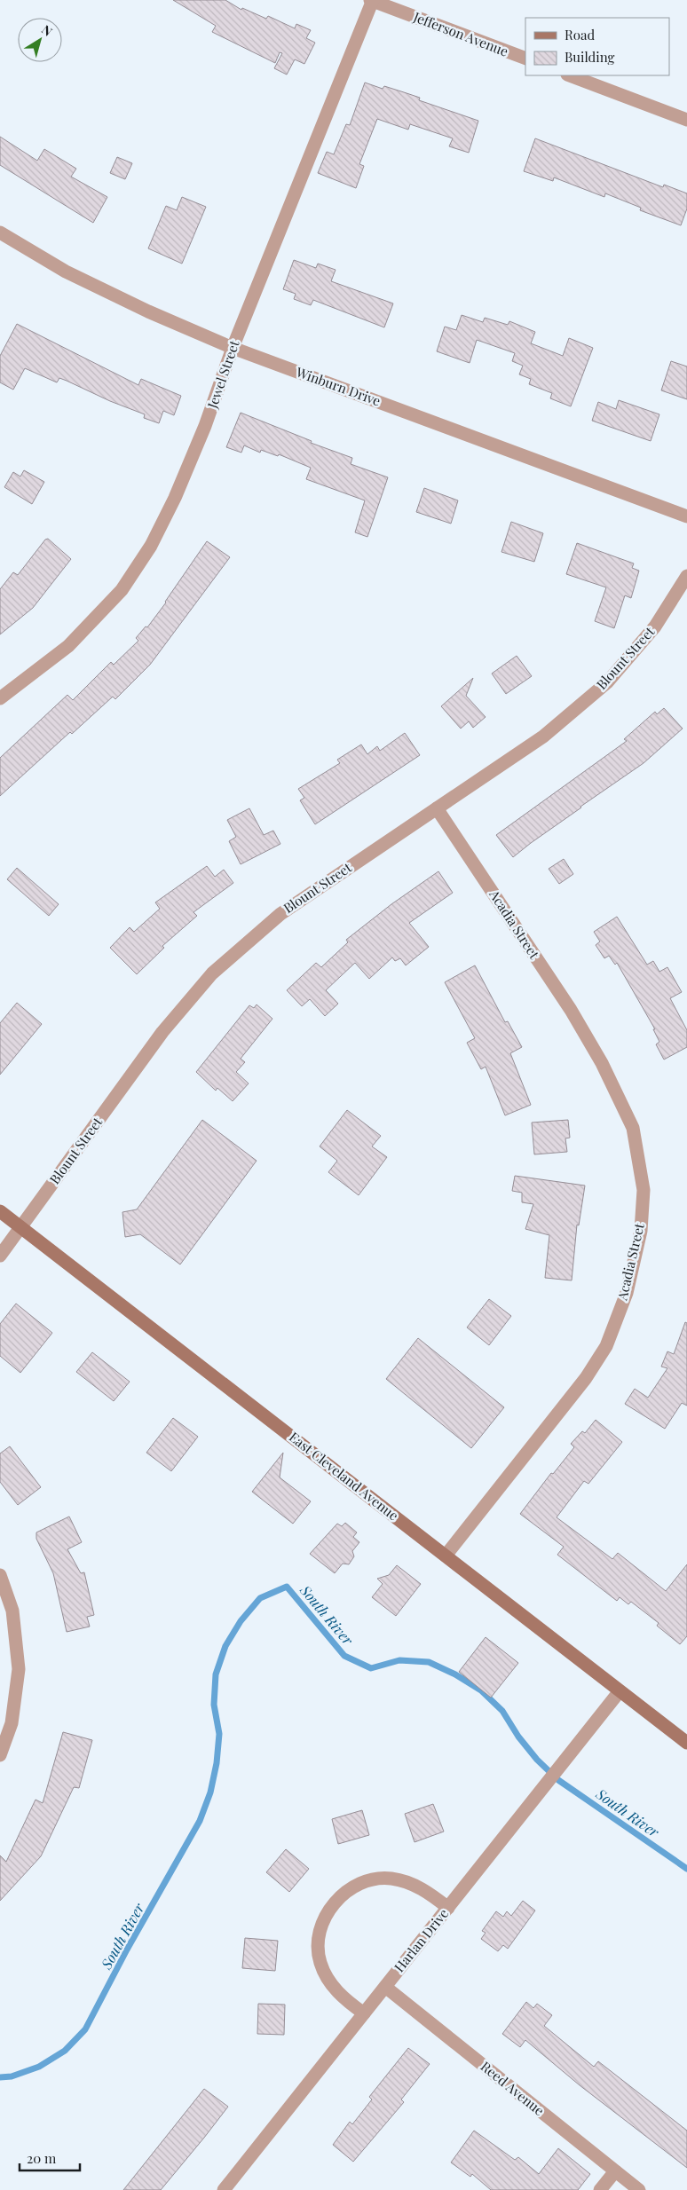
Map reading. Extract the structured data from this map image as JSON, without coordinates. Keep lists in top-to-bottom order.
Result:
{
  "streets": {
    "main road": ["East Cleveland Avenue"],
    "street": [
      "Jefferson Avenue",
      "Jewel Street",
      "Winburn Drive",
      "Blount Street",
      "Acadia Street",
      "Harlan Drive",
      "Reed Avenue"
    ]
  },
  "crossings": [
    ["Jefferson Avenue", "Jewel Street"],
    ["Jewel Street", "Winburn Drive"],
    ["Blount Street", "Acadia Street"],
    ["Blount Street", "East Cleveland Avenue"],
    ["Acadia Street", "East Cleveland Avenue"],
    ["East Cleveland Avenue", "Harlan Drive"],
    ["Harlan Drive", "Reed Avenue"]
  ],
  "water": ["South River"],
  "legend": ["Road", "Building"],
  "scale_bar": "20 m",
  "north": "top right"
}
